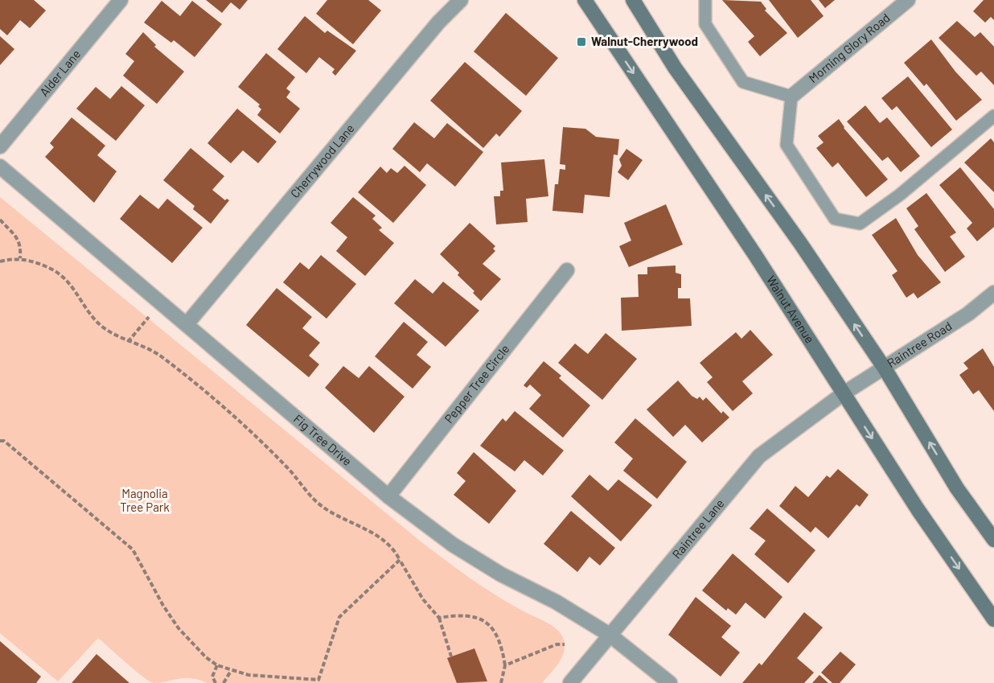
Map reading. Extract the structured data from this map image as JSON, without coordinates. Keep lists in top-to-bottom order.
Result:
{
  "streets": {
    "main road": ["Walnut Avenue"],
    "street": [
      "Morning Glory Road",
      "Alder Lane",
      "Cherrywood Lane",
      "Raintree Road",
      "Pepper Tree Circle",
      "Fig Tree Drive",
      "Raintree Lane"
    ]
  },
  "crossings": [
    ["Cherrywood Lane", "Fig Tree Drive"],
    ["Walnut Avenue", "Raintree Road"],
    ["Walnut Avenue", "Raintree Lane"],
    ["Raintree Road", "Raintree Lane"],
    ["Pepper Tree Circle", "Fig Tree Drive"],
    ["Fig Tree Drive", "Raintree Lane"]
  ],
  "parks": ["Magnolia Tree Park"],
  "places": {
    "transit": ["Walnut-Cherrywood"]
  }
}
